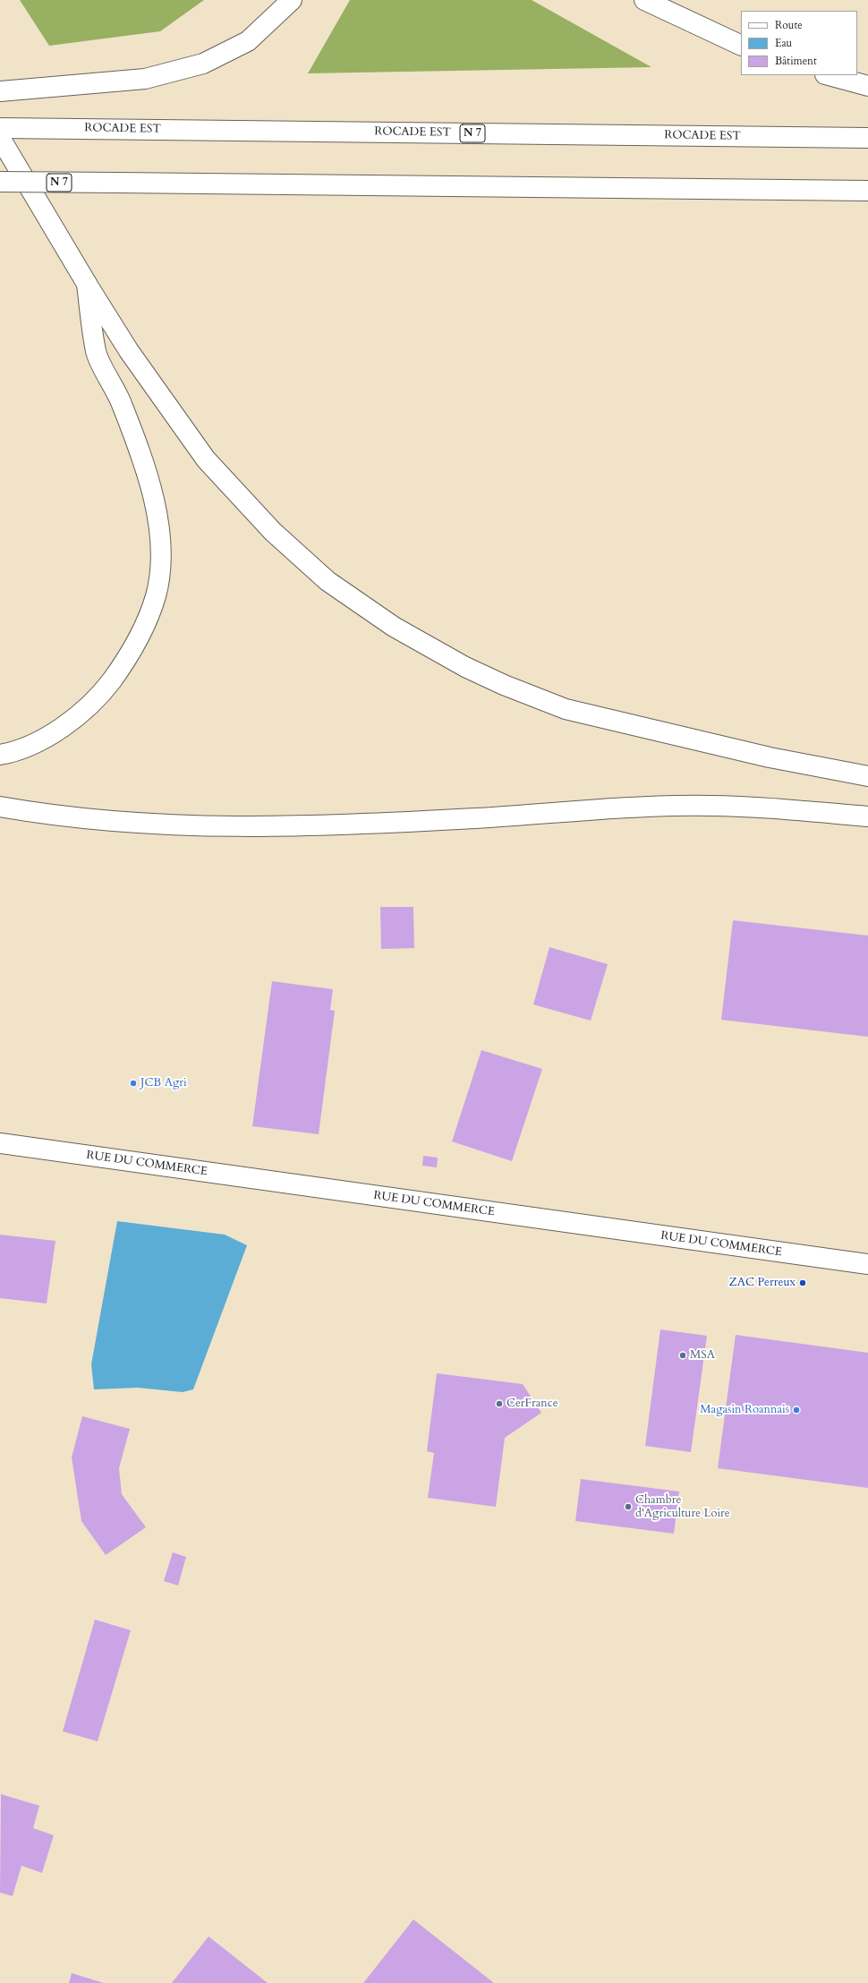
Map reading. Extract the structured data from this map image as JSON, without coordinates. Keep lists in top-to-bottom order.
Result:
{
  "streets": {
    "main road": ["ROCADE EST", "N 7", "RUE DU COMMERCE"]
  },
  "places": [
    "JCB Agri",
    "ZAC Perreux",
    "MSA",
    "CerFrance",
    "Magasin Roannais",
    "Chambre d'Agriculture Loire"
  ],
  "legend": ["Route", "Eau", "Bâtiment"]
}
